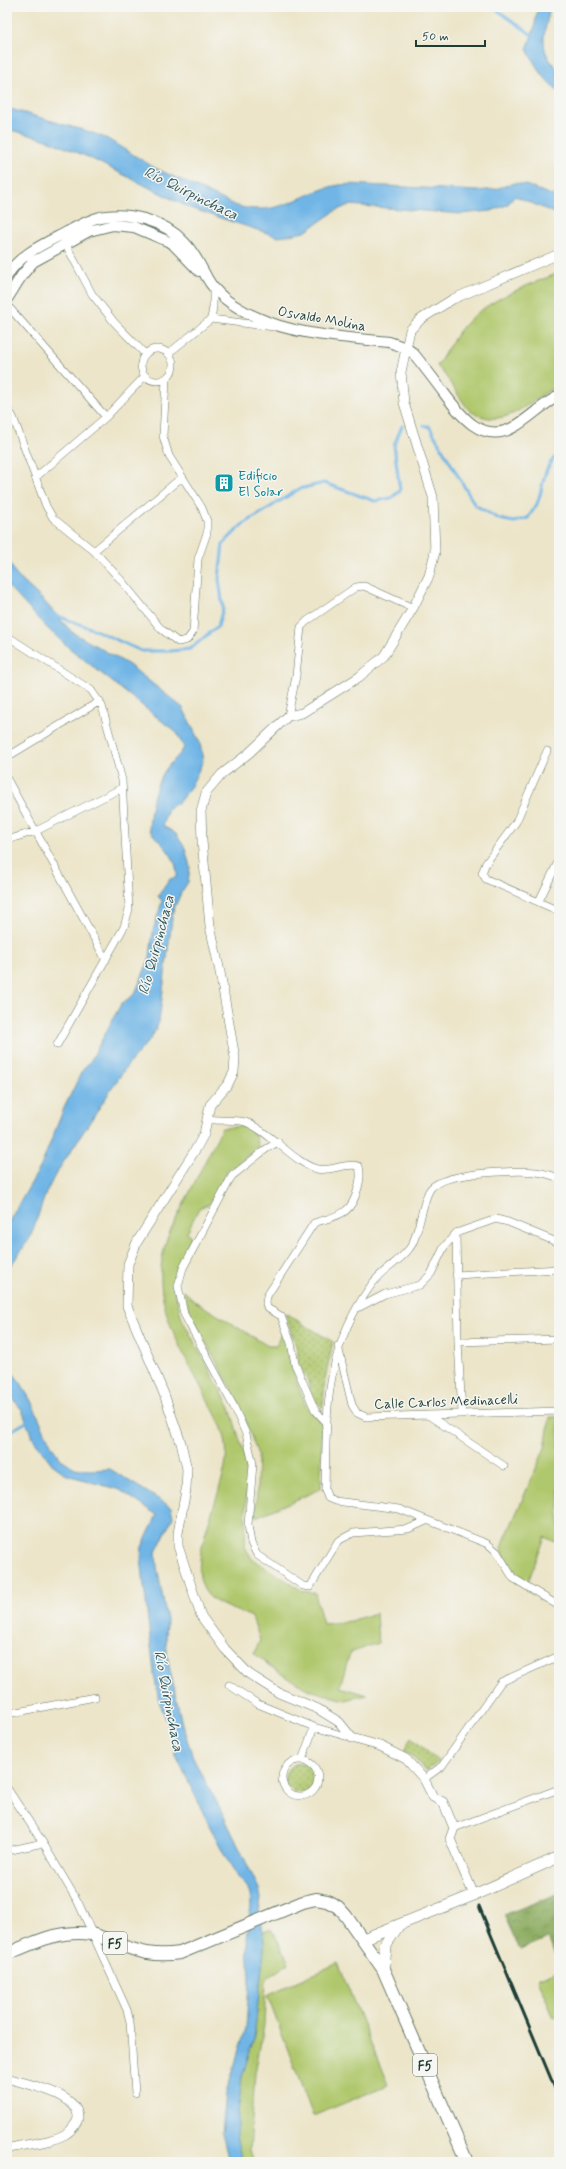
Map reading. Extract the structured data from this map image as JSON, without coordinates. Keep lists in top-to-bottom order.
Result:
{
  "streets": {
    "highway": ["F5"],
    "main road": ["Osvaldo Molina"],
    "street": ["Calle Carlos Medinacelli"]
  },
  "water": ["Río Quirpinchaca"],
  "places": {
    "building": ["Edificio El Solar"]
  },
  "scale_bar": "50 m"
}
